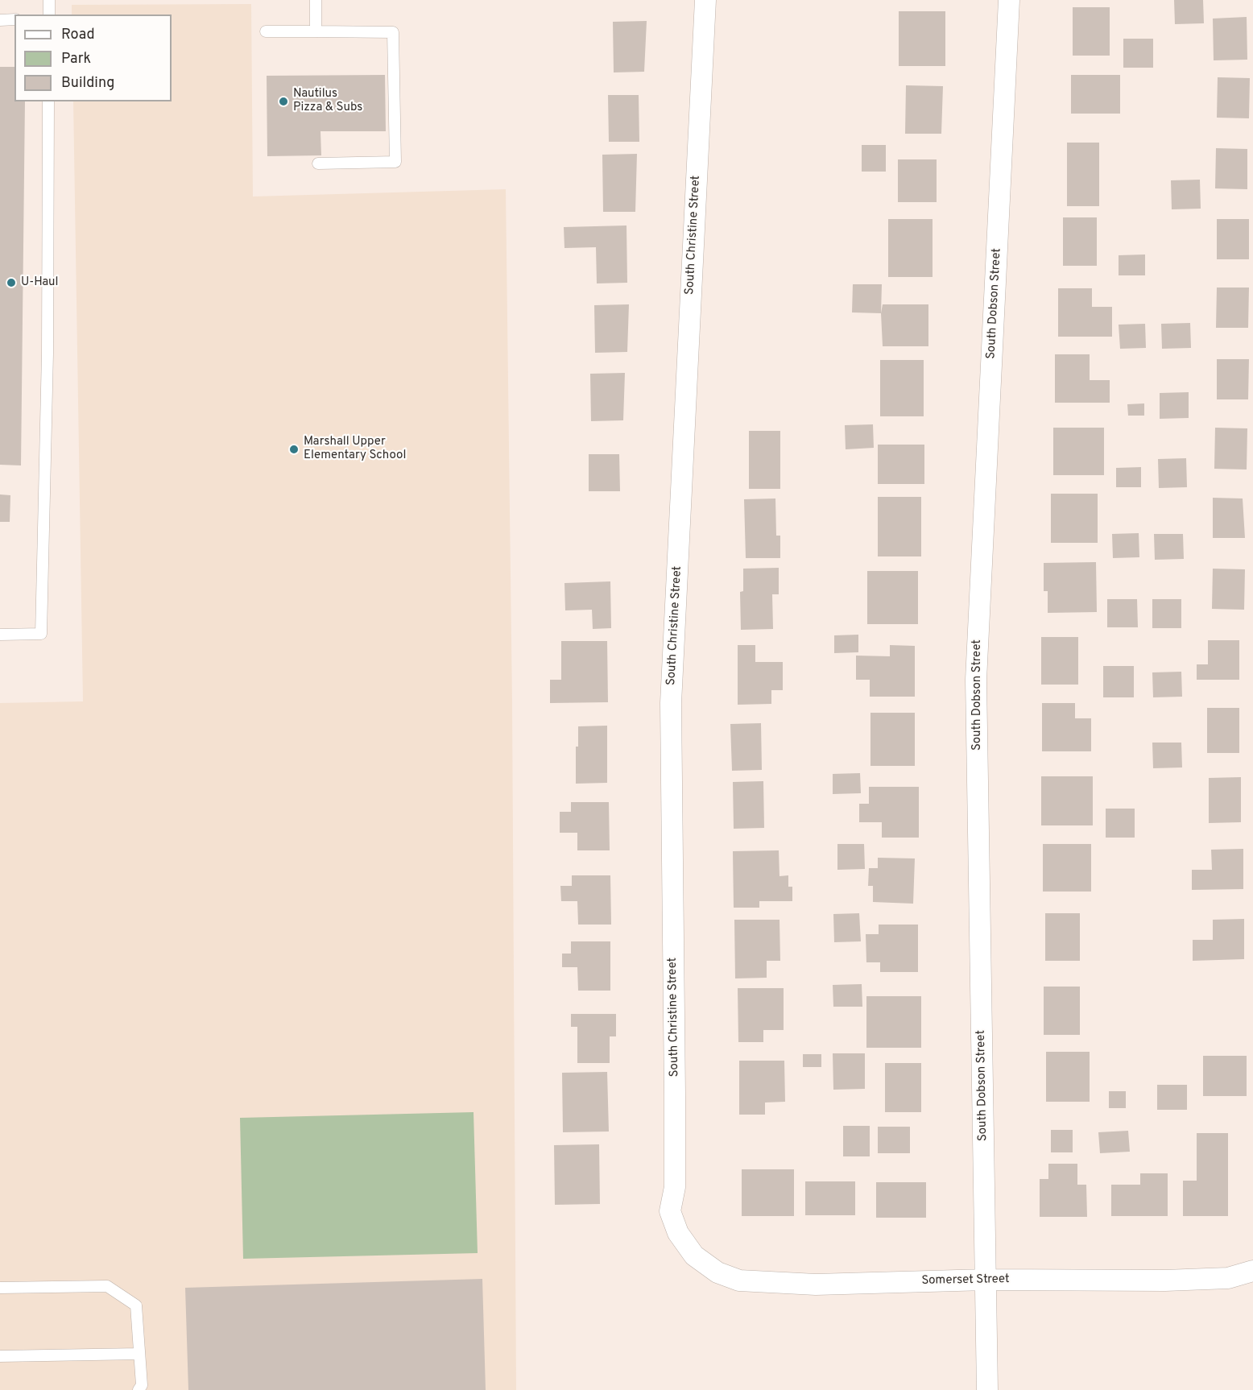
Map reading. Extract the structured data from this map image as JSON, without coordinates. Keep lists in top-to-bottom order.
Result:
{
  "streets": {
    "street": ["South Christine Street", "South Dobson Street", "Somerset Street"]
  },
  "crossings": [
    ["South Christine Street", "Somerset Street"],
    ["South Dobson Street", "Somerset Street"]
  ],
  "places": ["Nautilus Pizza & Subs", "U-Haul", "Marshall Upper Elementary School"],
  "legend": ["Road", "Park", "Building"]
}
